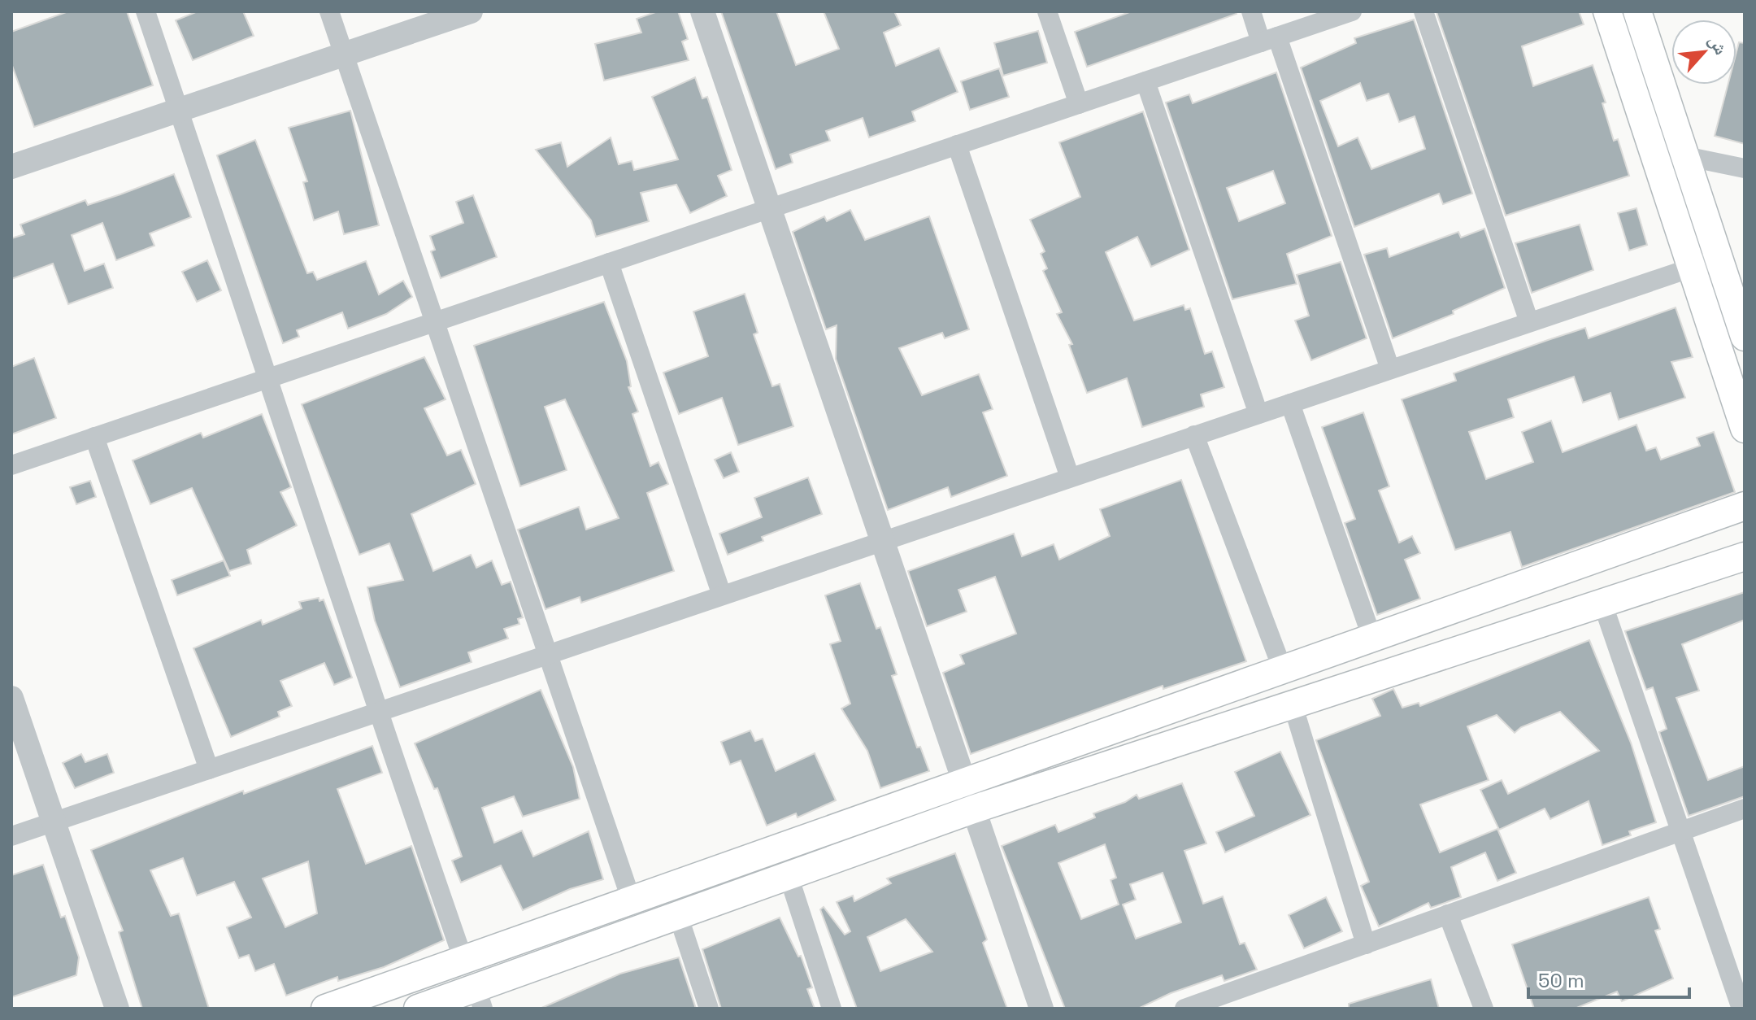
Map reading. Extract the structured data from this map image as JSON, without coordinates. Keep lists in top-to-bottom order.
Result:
{
  "scale_bar": "50 m",
  "north": "top right"
}
